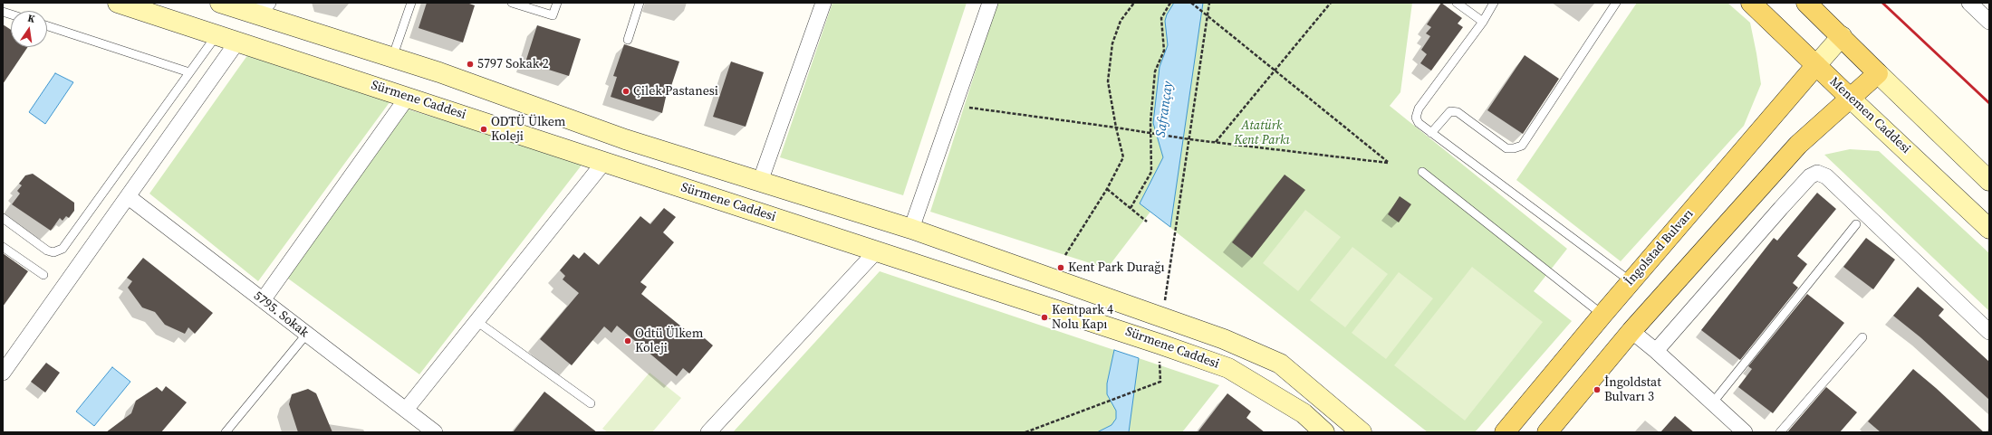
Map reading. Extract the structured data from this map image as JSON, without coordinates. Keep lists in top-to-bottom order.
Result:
{
  "streets": {
    "main road": ["Sürmene Caddesi", "Menemen Caddesi", "İngolstad Bulvarı"],
    "street": ["5795. Sokak"]
  },
  "crossings": [
    ["Menemen Caddesi", "İngolstad Bulvarı"]
  ],
  "water": ["Safrançay"],
  "parks": ["Atatürk Kent Parkı"],
  "places": [
    "5797 Sokak 2",
    "Çilek Pastanesi",
    "ODTÜ Ülkem Koleji",
    "Kent Park Durağı",
    "Kentpark 4 Nolu Kapı",
    "Odtü Ülkem Koleji",
    "İngoldstat Bulvarı 3"
  ],
  "north": "top"
}
